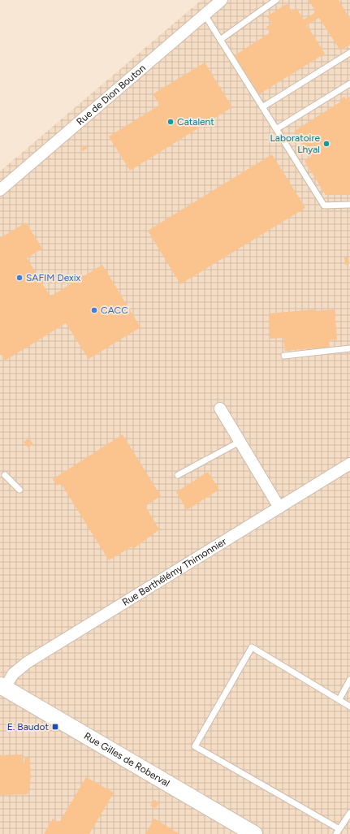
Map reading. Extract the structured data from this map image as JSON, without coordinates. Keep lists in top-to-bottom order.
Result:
{
  "streets": {
    "street": ["Rue de Dion Bouton", "Rue Barthélémy Thimonnier", "Rue Gilles de Roberval"]
  },
  "crossings": [
    ["Rue Barthélémy Thimonnier", "Rue Gilles de Roberval"]
  ],
  "places": {
    "other": [
      "Catalent",
      "Laboratoire Lhyal",
      "SAFIM Dexix",
      "CACC"
    ],
    "transit": ["E. Baudot"]
  }
}
